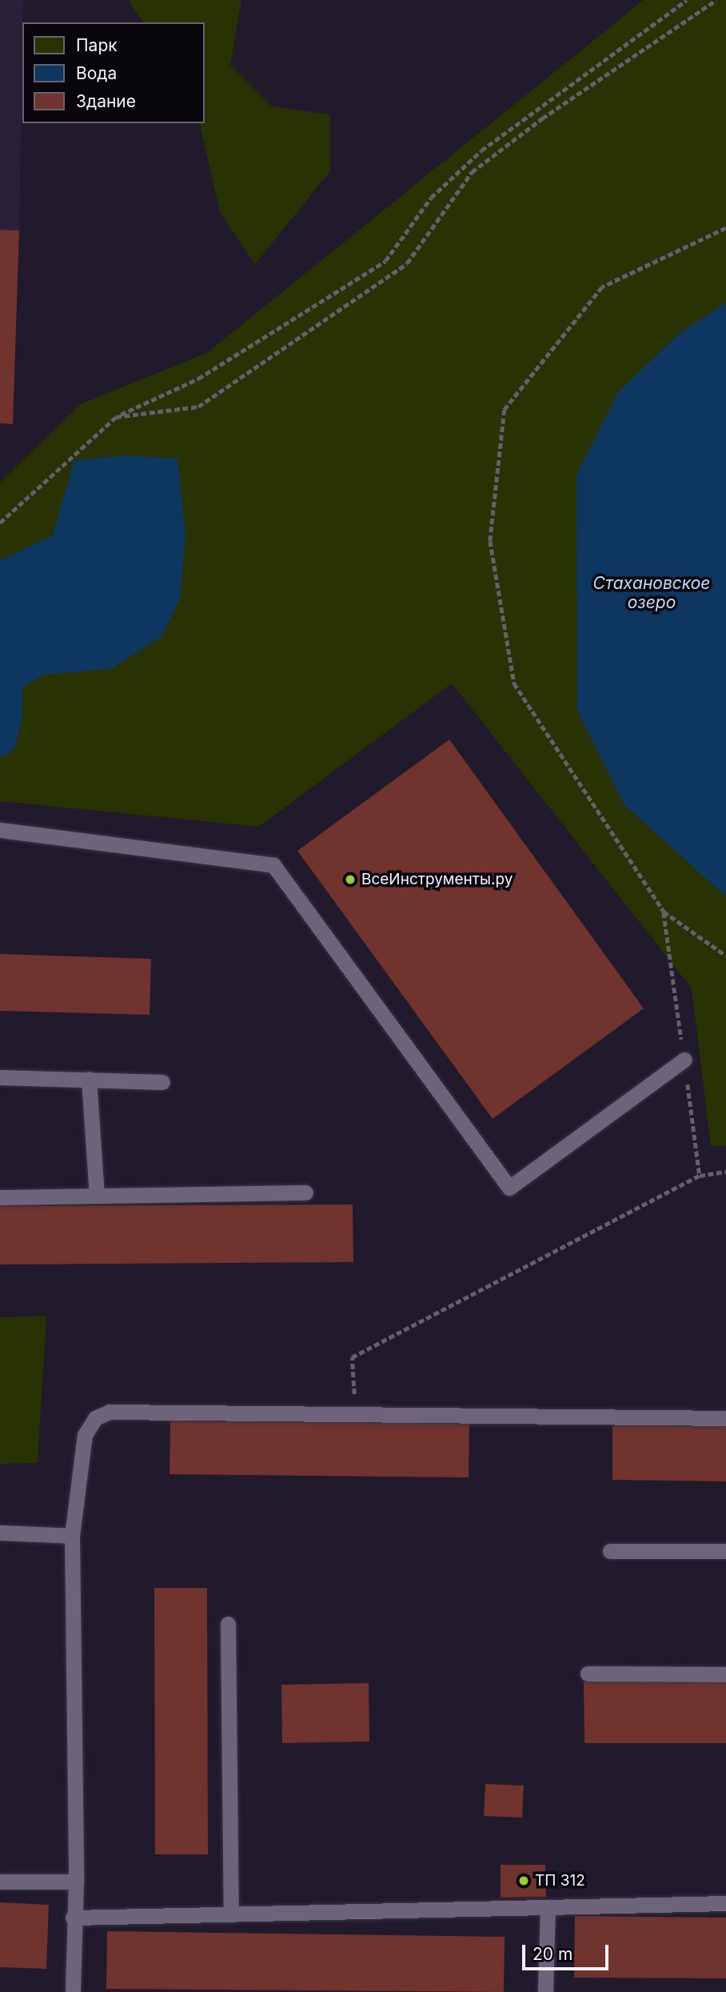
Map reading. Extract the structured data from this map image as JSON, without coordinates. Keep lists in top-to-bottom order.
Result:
{
  "water": ["Стахановское озеро"],
  "places": ["ВсеИнструменты.ру", "ТП 312"],
  "legend": ["Парк", "Вода", "Здание"],
  "scale_bar": "20 m"
}
